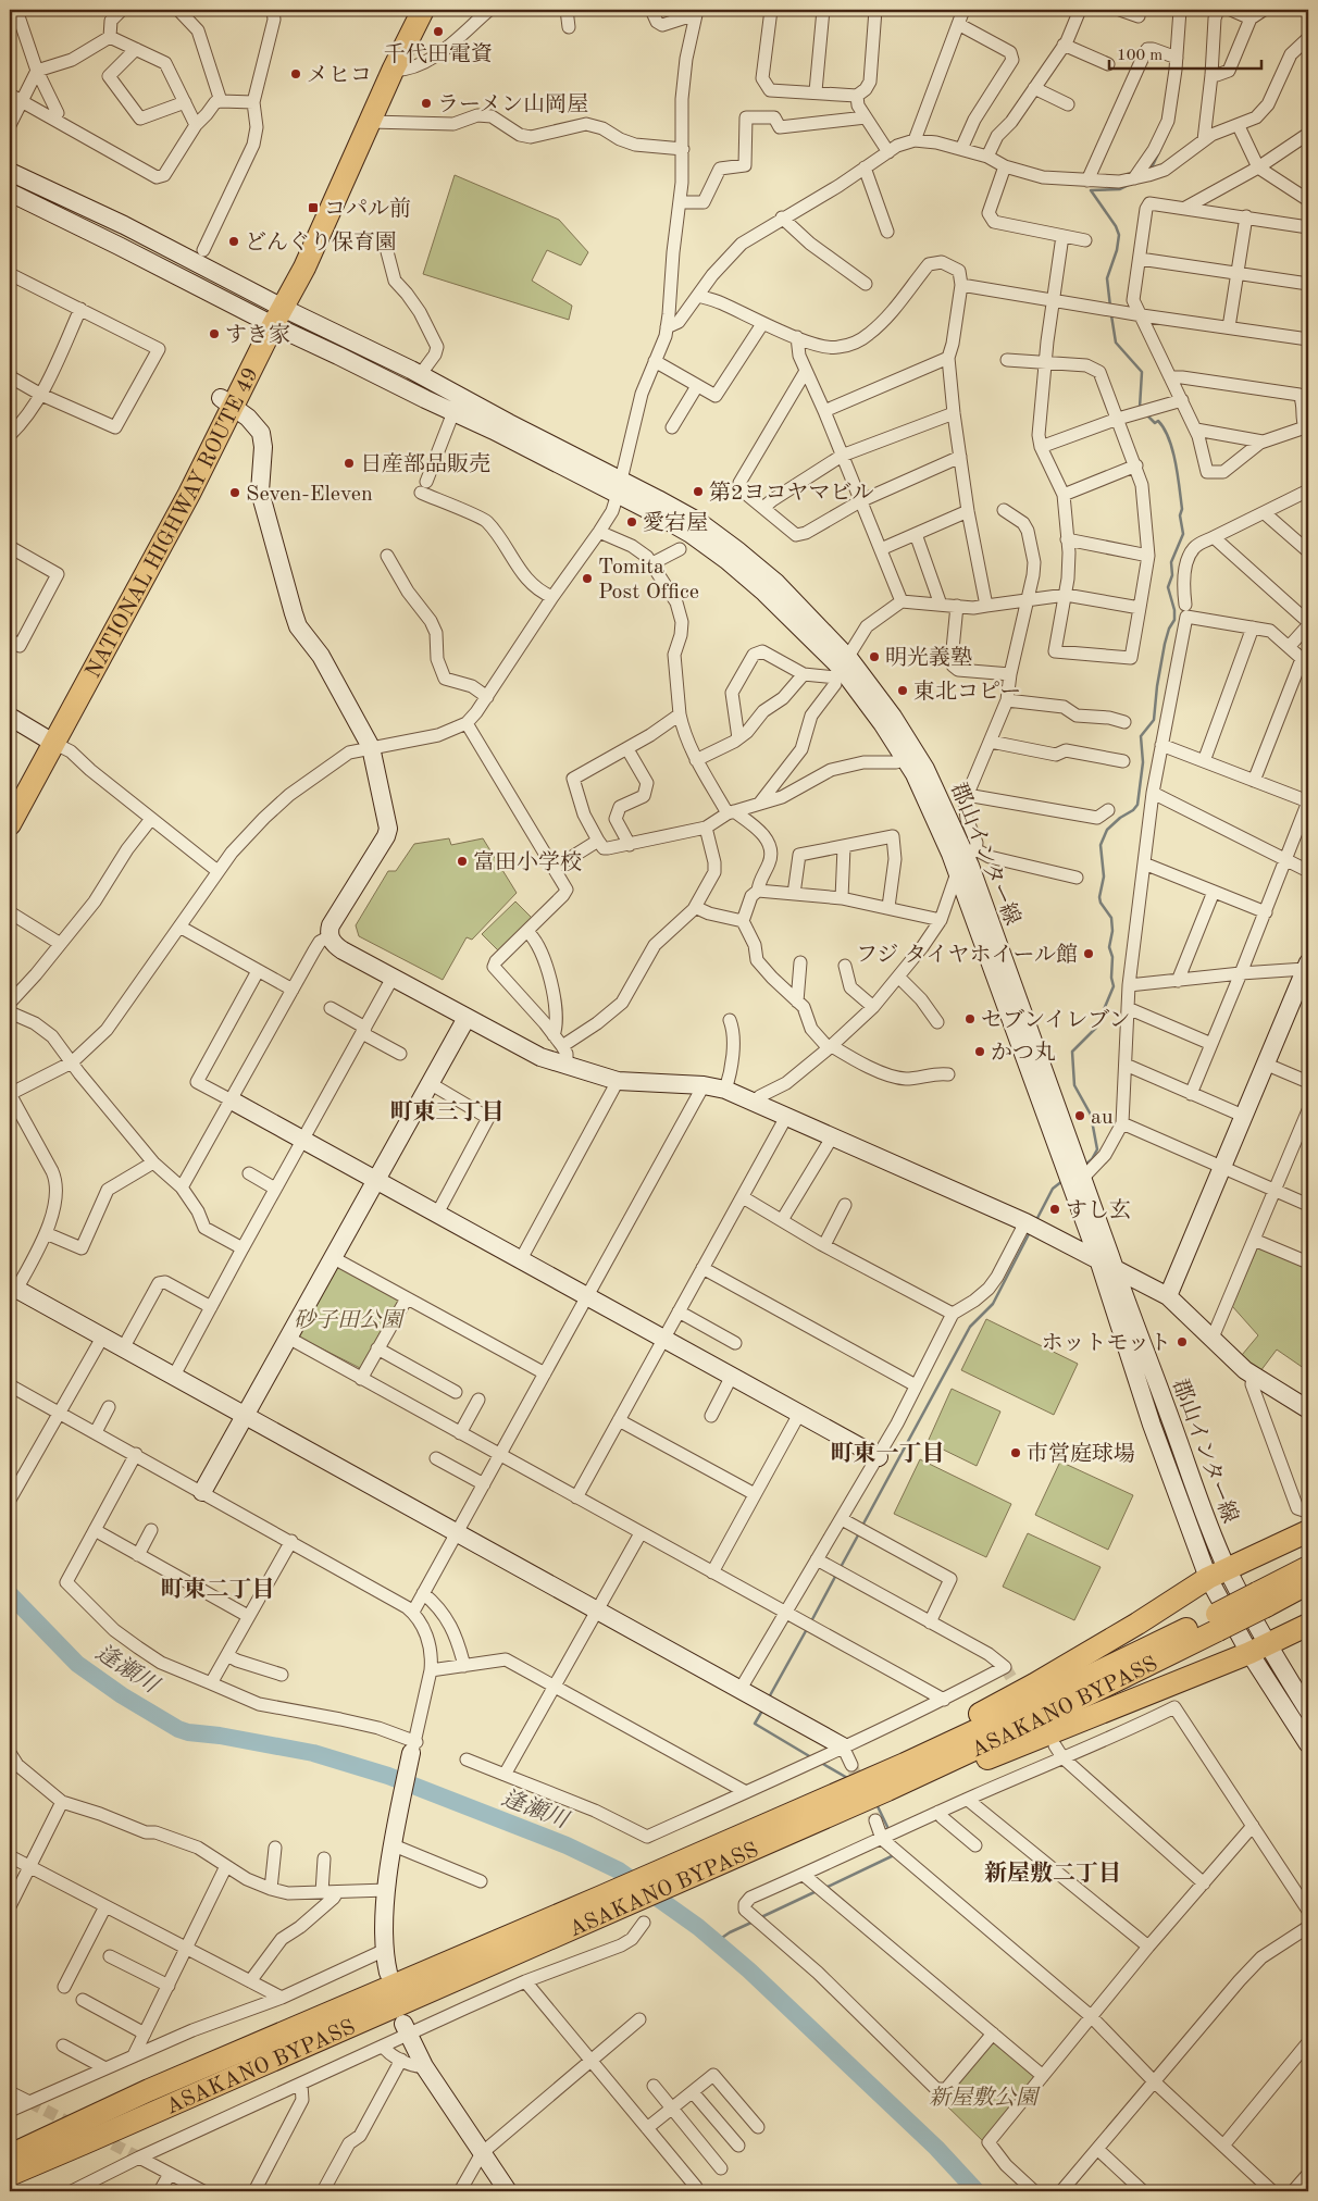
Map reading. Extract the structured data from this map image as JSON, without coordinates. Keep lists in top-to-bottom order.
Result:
{
  "streets": {
    "highway": ["NATIONAL HIGHWAY ROUTE 49", "ASAKANO BYPASS"],
    "street": ["郡山インター線"]
  },
  "districts": [
    "町東三丁目",
    "町東一丁目",
    "町東二丁目",
    "新屋敷二丁目"
  ],
  "water": ["逢瀬川"],
  "parks": ["砂子田公園", "新屋敷公園"],
  "places": {
    "other": [
      "千代田電資",
      "メヒコ",
      "ラーメン山岡屋",
      "どんぐり保育園",
      "すき家",
      "日産部品販売",
      "第2ヨコヤマビル",
      "Seven-Eleven",
      "愛宕屋",
      "Tomita Post Office",
      "明光義塾",
      "東北コピー",
      "富田小学校",
      "フジ タイヤホイール館",
      "セブンイレブン",
      "かつ丸",
      "au",
      "すし玄",
      "ホットモット",
      "市営庭球場"
    ],
    "transit": ["コパル前"]
  },
  "scale_bar": "100 m"
}
